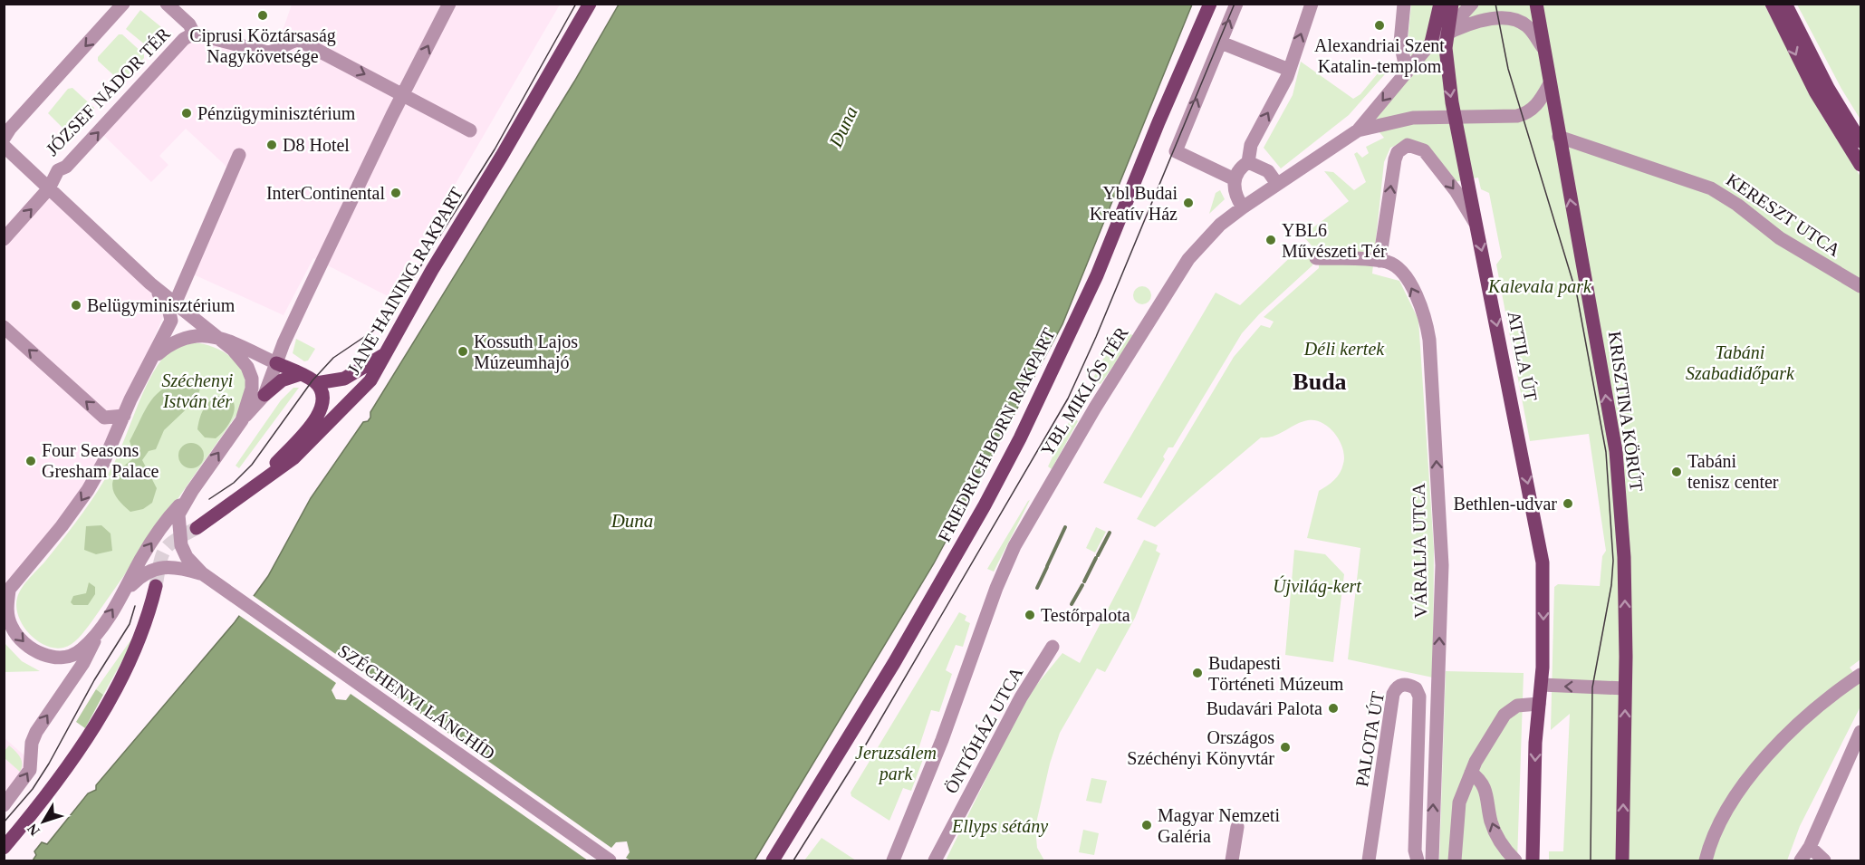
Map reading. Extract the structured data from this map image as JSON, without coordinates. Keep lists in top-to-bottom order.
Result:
{
  "streets": {
    "main road": [
      "JANE HAINING RAKPART",
      "ATTILA ÚT",
      "KRISZTINA KÖRÚT",
      "FRIEDRICH BORN RAKPART"
    ],
    "street": [
      "JÓZSEF NÁDOR TÉR",
      "KERESZT UTCA",
      "YBL MIKLÓS TÉR",
      "VÁRALJA UTCA",
      "SZÉCHENYI LÁNCHÍD",
      "ÖNTŐHÁZ UTCA",
      "PALOTA ÚT"
    ]
  },
  "crossings": [
    ["KERESZT UTCA", "KRISZTINA KÖRÚT"],
    ["ATTILA ÚT", "KRISZTINA KÖRÚT"]
  ],
  "one_way": ["ATTILA ÚT", "KRISZTINA KÖRÚT"],
  "districts": ["Buda"],
  "water": ["Duna"],
  "parks": [
    "Kalevala park",
    "Déli kertek",
    "Tabáni Szabadidőpark",
    "Széchenyi István tér",
    "Újvilág-kert",
    "Jeruzsálem park",
    "Ellyps sétány"
  ],
  "places": [
    "Ciprusi Köztársaság Nagykövetsége",
    "Alexandriai Szent Katalin-templom",
    "Pénzügyminisztérium",
    "D8 Hotel",
    "InterContinental",
    "Ybl Budai Kreatív Ház",
    "YBL6 Művészeti Tér",
    "Belügyminisztérium",
    "Kossuth Lajos Múzeumhajó",
    "Four Seasons Gresham Palace",
    "Tabáni tenisz center",
    "Bethlen-udvar",
    "Testőrpalota",
    "Budapesti Történeti Múzeum",
    "Budavári Palota",
    "Országos Széchényi Könyvtár",
    "Magyar Nemzeti Galéria"
  ],
  "north": "bottom left"
}
